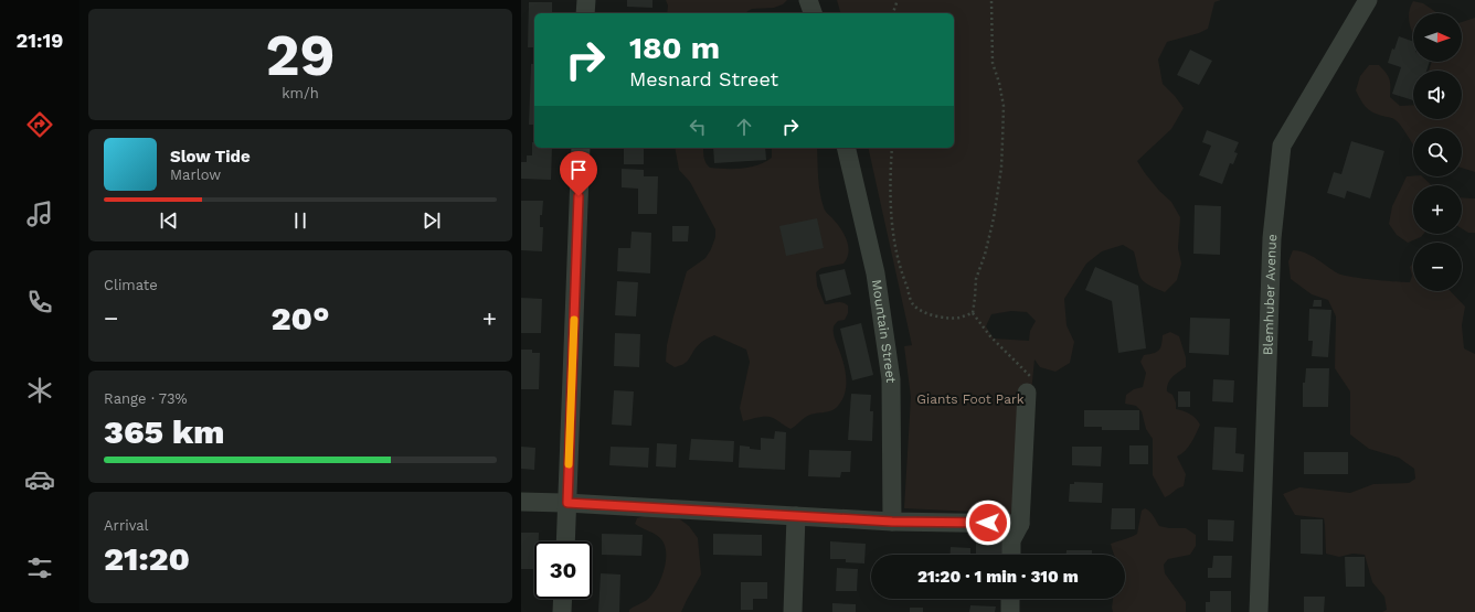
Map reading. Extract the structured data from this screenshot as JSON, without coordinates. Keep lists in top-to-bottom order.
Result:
{
  "streets": {
    "street": ["Blemhuber Avenue", "Mountain Street"]
  },
  "parks": ["Giants Foot Park"],
  "north": "right",
  "page": {
    "tabs": "21:19",
    "tile": [
      ["29", "km/h"],
      "Climate",
      ["Range · 73%", "365 km"],
      ["Arrival", "21:20"]
    ],
    "map_buttons": ["+", "−"],
    "turn": ["180 m", "Mesnard Street"],
    "song": ["Slow Tide", "Marlow"],
    "heat": ["−", "20°", "+"],
    "limit": "30",
    "trip": "21:20 · 1 min · 310 m"
  }
}
